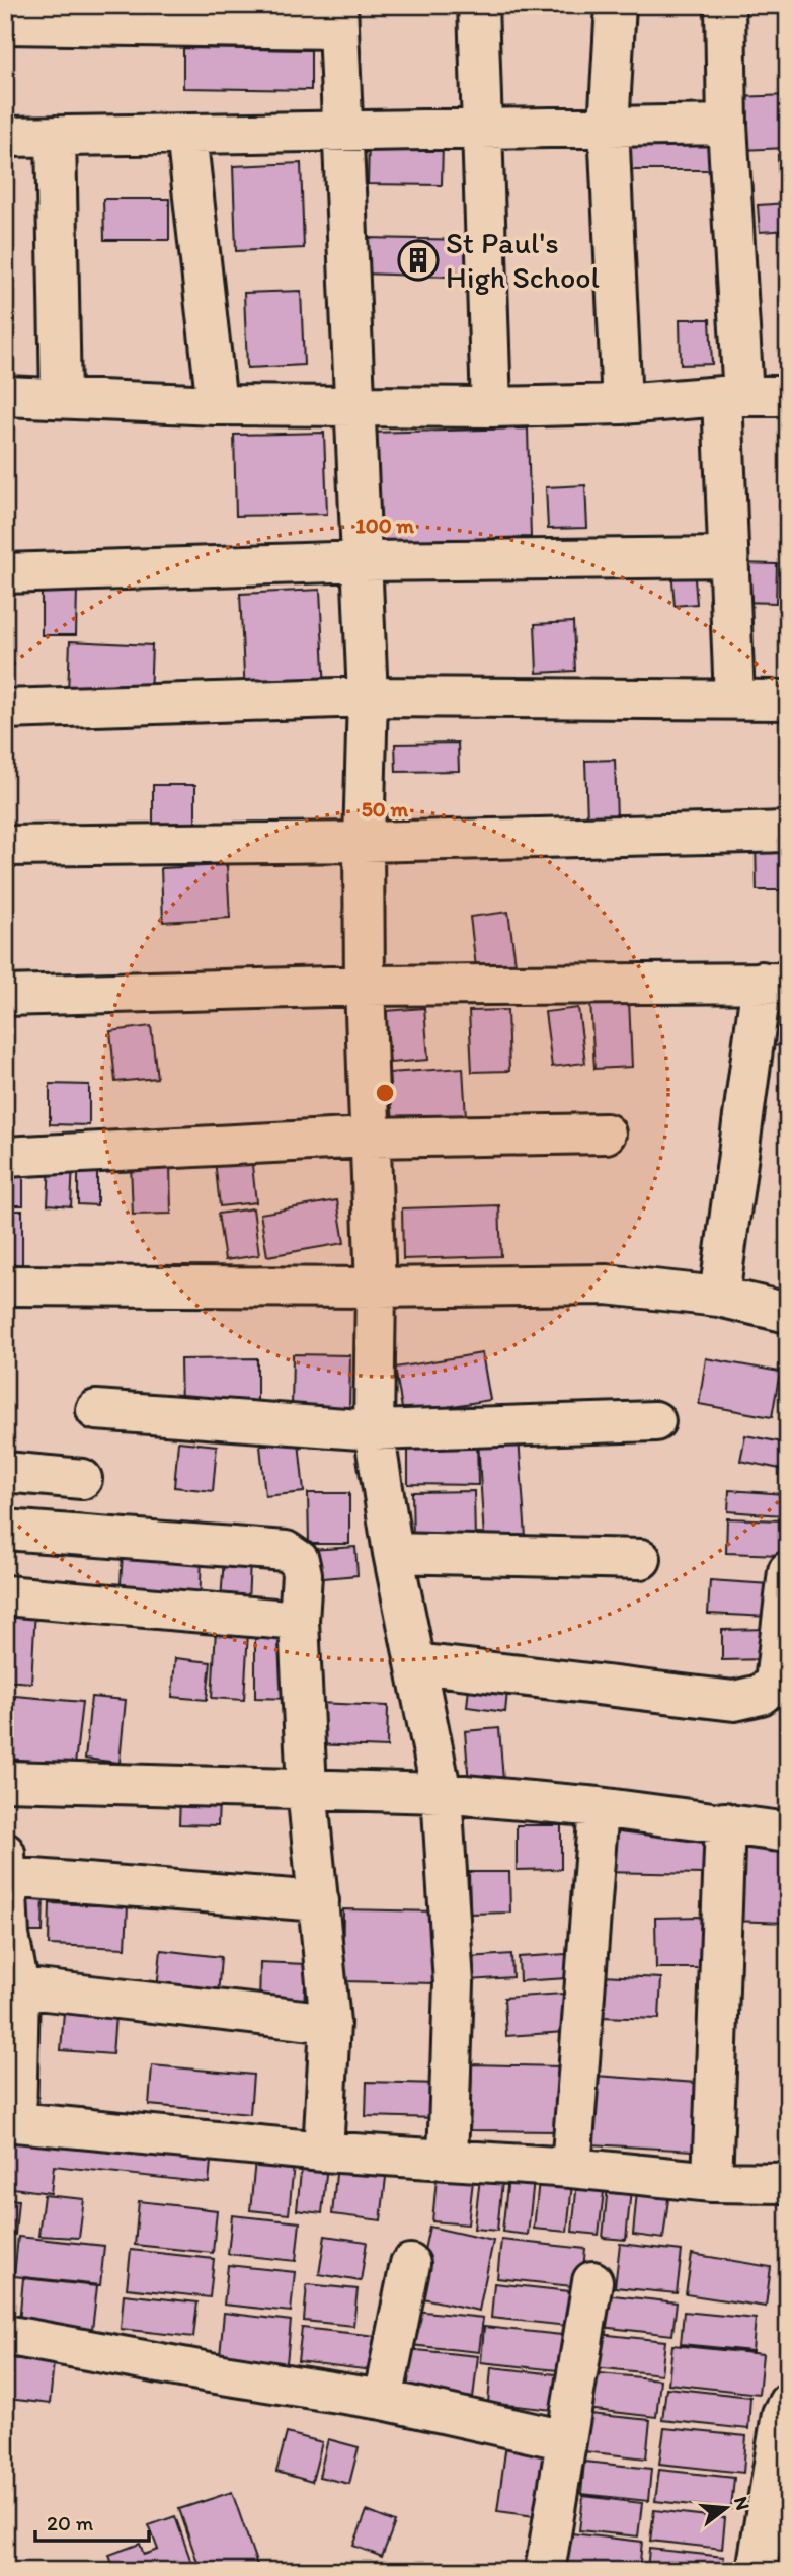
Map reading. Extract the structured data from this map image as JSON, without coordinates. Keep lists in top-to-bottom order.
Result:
{
  "places": {
    "building": ["St Paul's High School"]
  },
  "scale_bar": "20 m",
  "north": "right",
  "rings": ["100 m", "50 m"]
}
